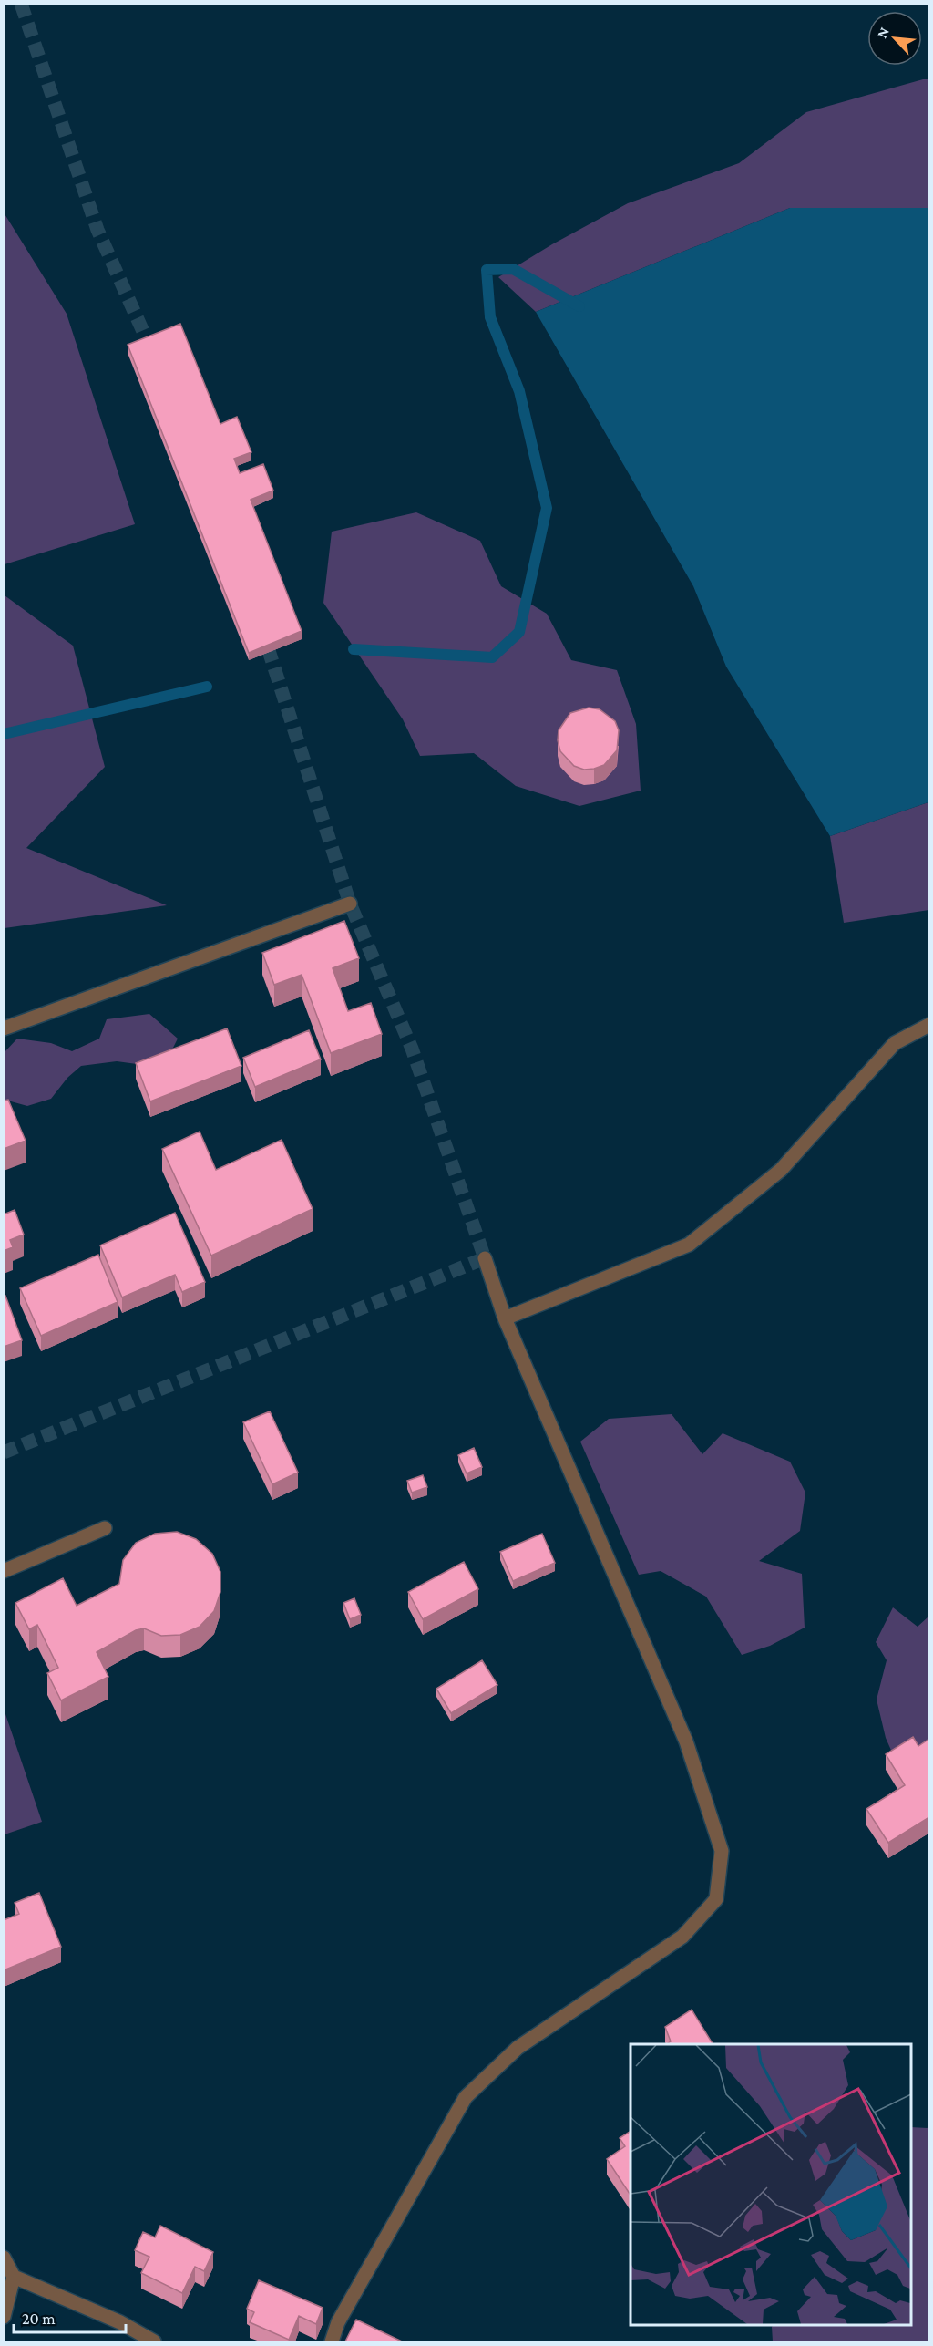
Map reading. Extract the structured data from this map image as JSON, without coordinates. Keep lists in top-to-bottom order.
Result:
{
  "scale_bar": "20 m",
  "north": "top left"
}
